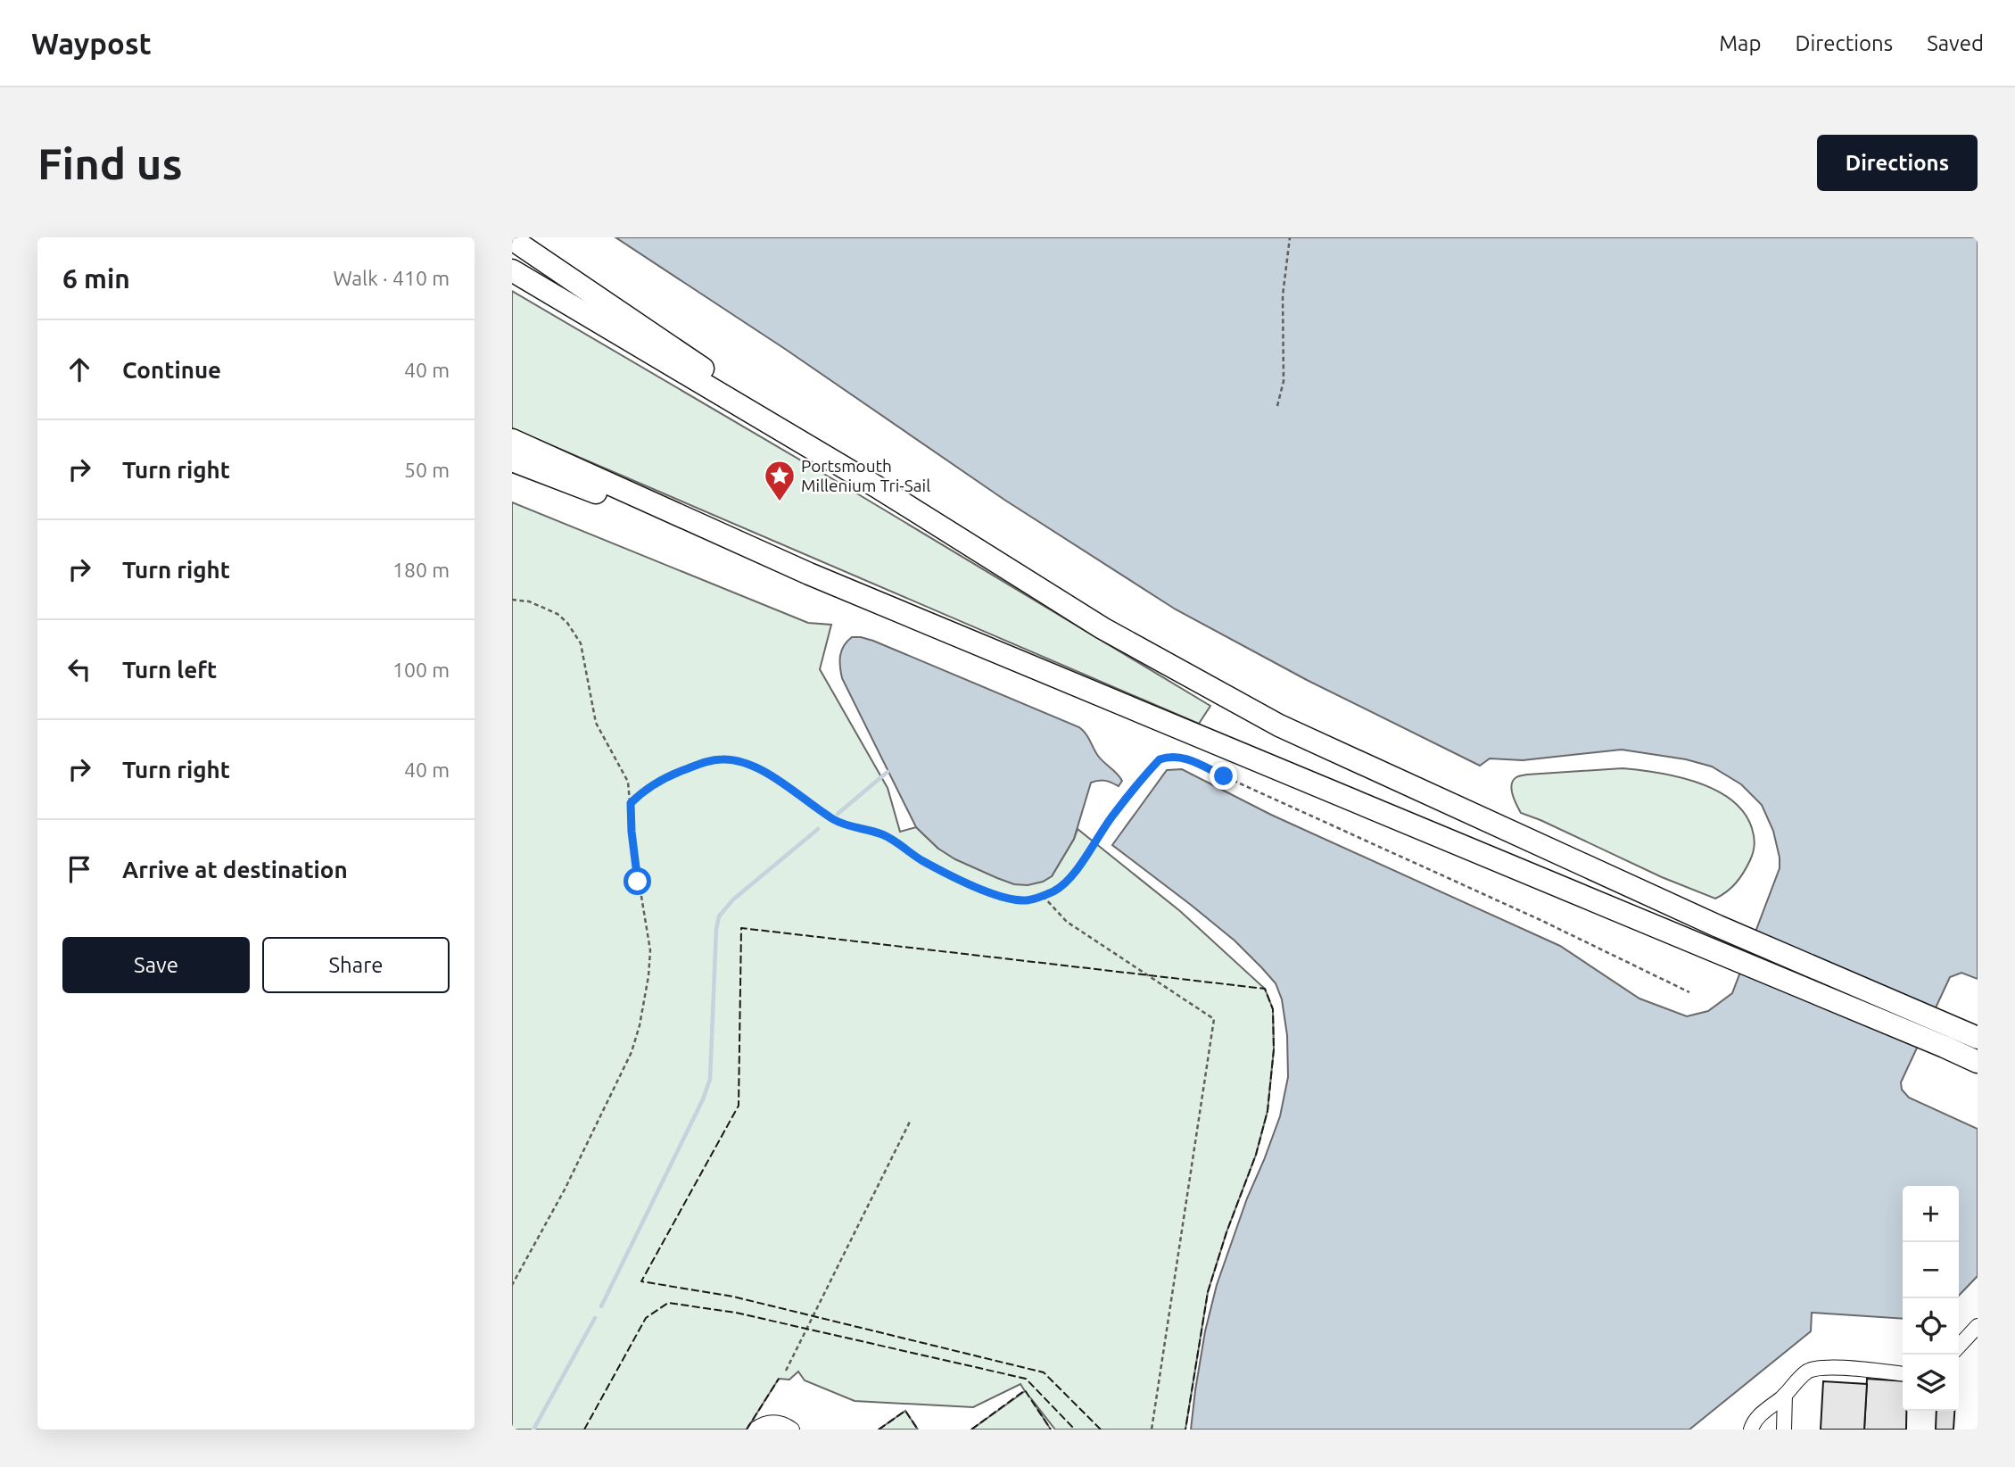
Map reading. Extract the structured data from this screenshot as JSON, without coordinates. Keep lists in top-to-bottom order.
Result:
{
  "places": {
    "place": ["Portsmouth Millenium Tri-Sail"]
  },
  "page": {
    "header": "Waypost",
    "nav": ["Map", "Directions", "Saved"],
    "buttons": [
      "Directions",
      ["Save", "Share"]
    ],
    "title": "Find us",
    "heading": ["6 min", "Walk · 410 m"],
    "list": [
      ["Continue", "40 m"],
      ["Turn right", "50 m"],
      ["Turn right", "180 m"],
      ["Turn left", "100 m"],
      ["Turn right", "40 m"],
      "Arrive at destination"
    ],
    "map_buttons": ["+", "−"]
  }
}
